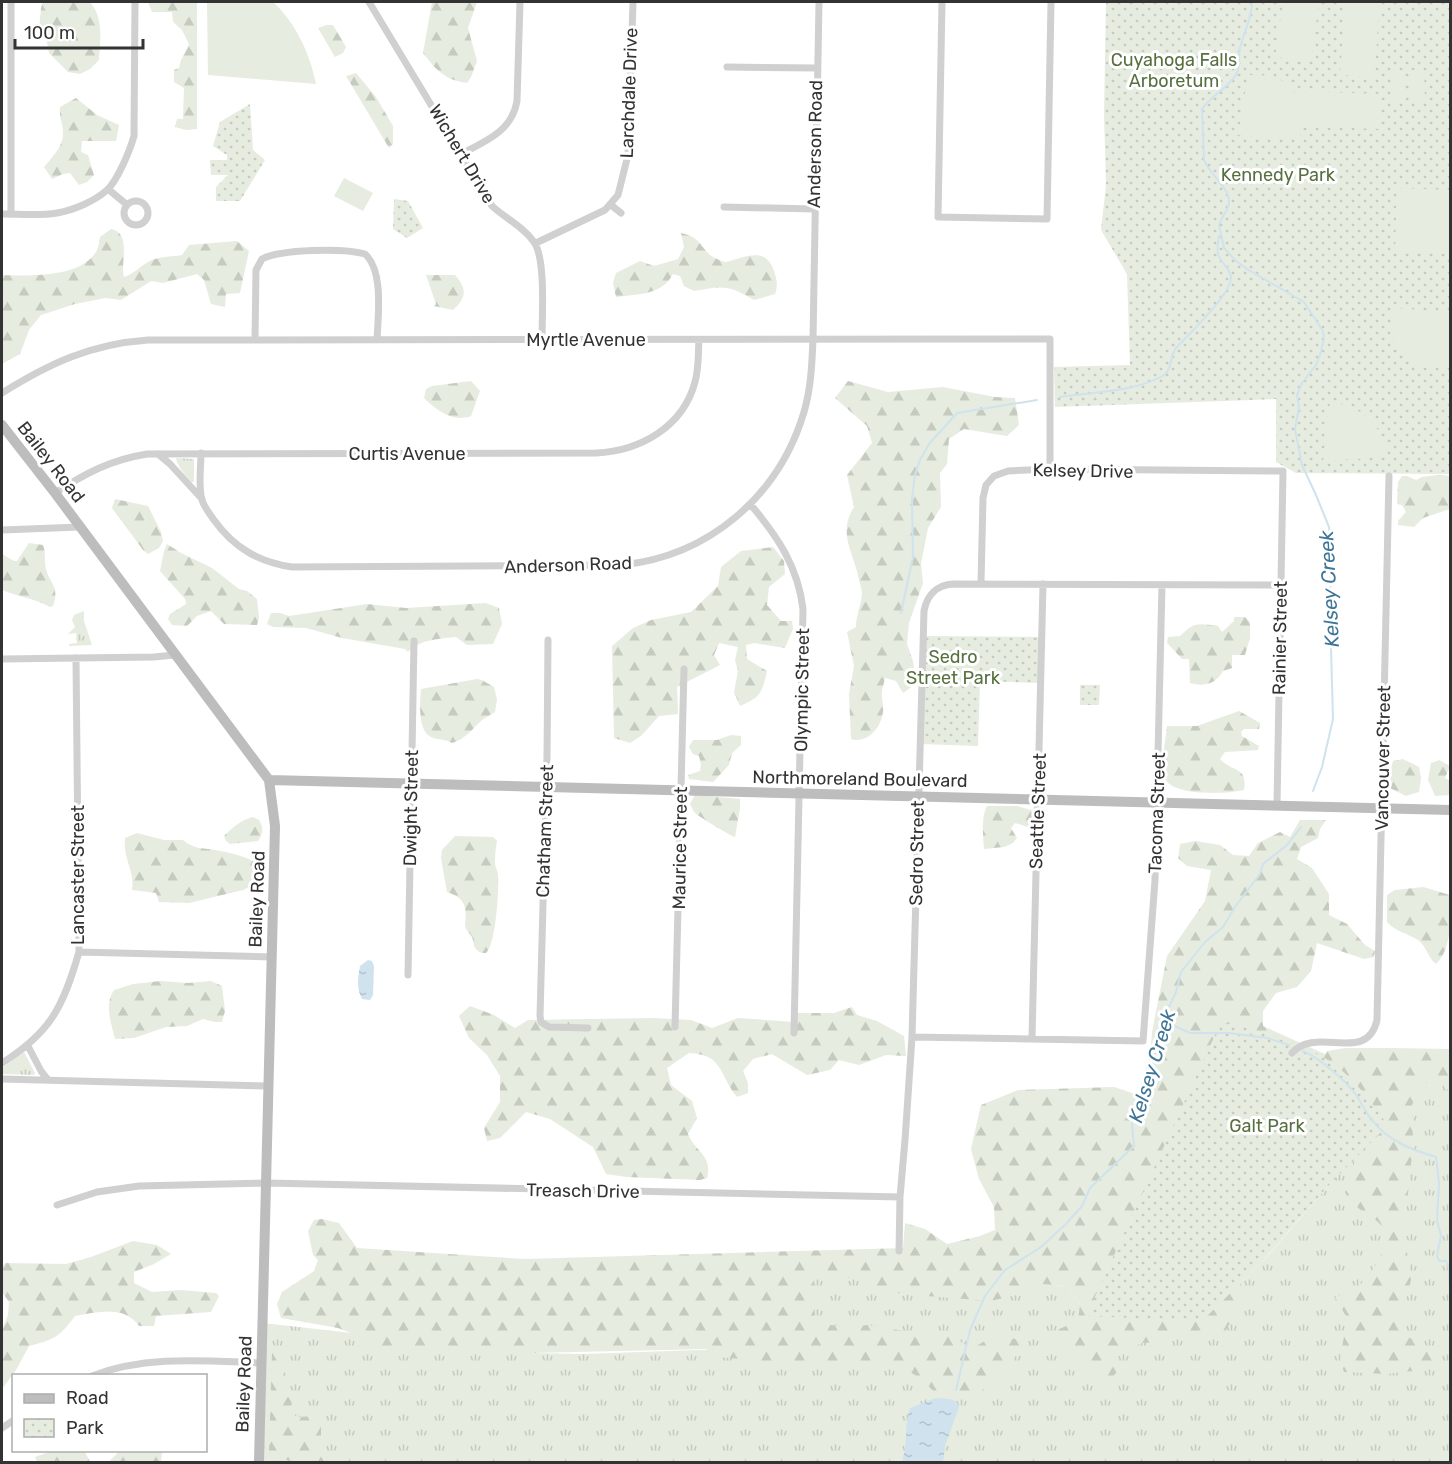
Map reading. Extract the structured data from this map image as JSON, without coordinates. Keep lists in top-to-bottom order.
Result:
{
  "streets": {
    "street": [
      "Larchdale Drive",
      "Anderson Road",
      "Wichert Drive",
      "Myrtle Avenue",
      "Curtis Avenue",
      "Bailey Road",
      "Kelsey Drive",
      "Rainier Street",
      "Olympic Street",
      "Vancouver Street",
      "Northmoreland Boulevard",
      "Dwight Street",
      "Seattle Street",
      "Tacoma Street",
      "Chatham Street",
      "Maurice Street",
      "Sedro Street",
      "Lancaster Street",
      "Treasch Drive"
    ]
  },
  "crossings": [
    ["Anderson Road", "Myrtle Avenue"],
    ["Anderson Road", "Curtis Avenue"],
    ["Anderson Road", "Olympic Street"],
    ["Myrtle Avenue", "Curtis Avenue"],
    ["Myrtle Avenue", "Kelsey Drive"],
    ["Curtis Avenue", "Bailey Road"],
    ["Bailey Road", "Northmoreland Boulevard"],
    ["Bailey Road", "Treasch Drive"],
    ["Kelsey Drive", "Rainier Street"],
    ["Kelsey Drive", "Sedro Street"],
    ["Rainier Street", "Northmoreland Boulevard"],
    ["Rainier Street", "Sedro Street"],
    ["Olympic Street", "Northmoreland Boulevard"],
    ["Vancouver Street", "Northmoreland Boulevard"],
    ["Northmoreland Boulevard", "Dwight Street"],
    ["Northmoreland Boulevard", "Seattle Street"],
    ["Northmoreland Boulevard", "Tacoma Street"],
    ["Northmoreland Boulevard", "Chatham Street"],
    ["Northmoreland Boulevard", "Maurice Street"],
    ["Northmoreland Boulevard", "Sedro Street"],
    ["Seattle Street", "Tacoma Street"],
    ["Seattle Street", "Sedro Street"],
    ["Tacoma Street", "Sedro Street"],
    ["Sedro Street", "Treasch Drive"]
  ],
  "water": ["Kelsey Creek"],
  "parks": [
    "Cuyahoga Falls Arboretum",
    "Kennedy Park",
    "Sedro Street Park",
    "Galt Park"
  ],
  "legend": ["Road", "Park"],
  "scale_bar": "100 m"
}
